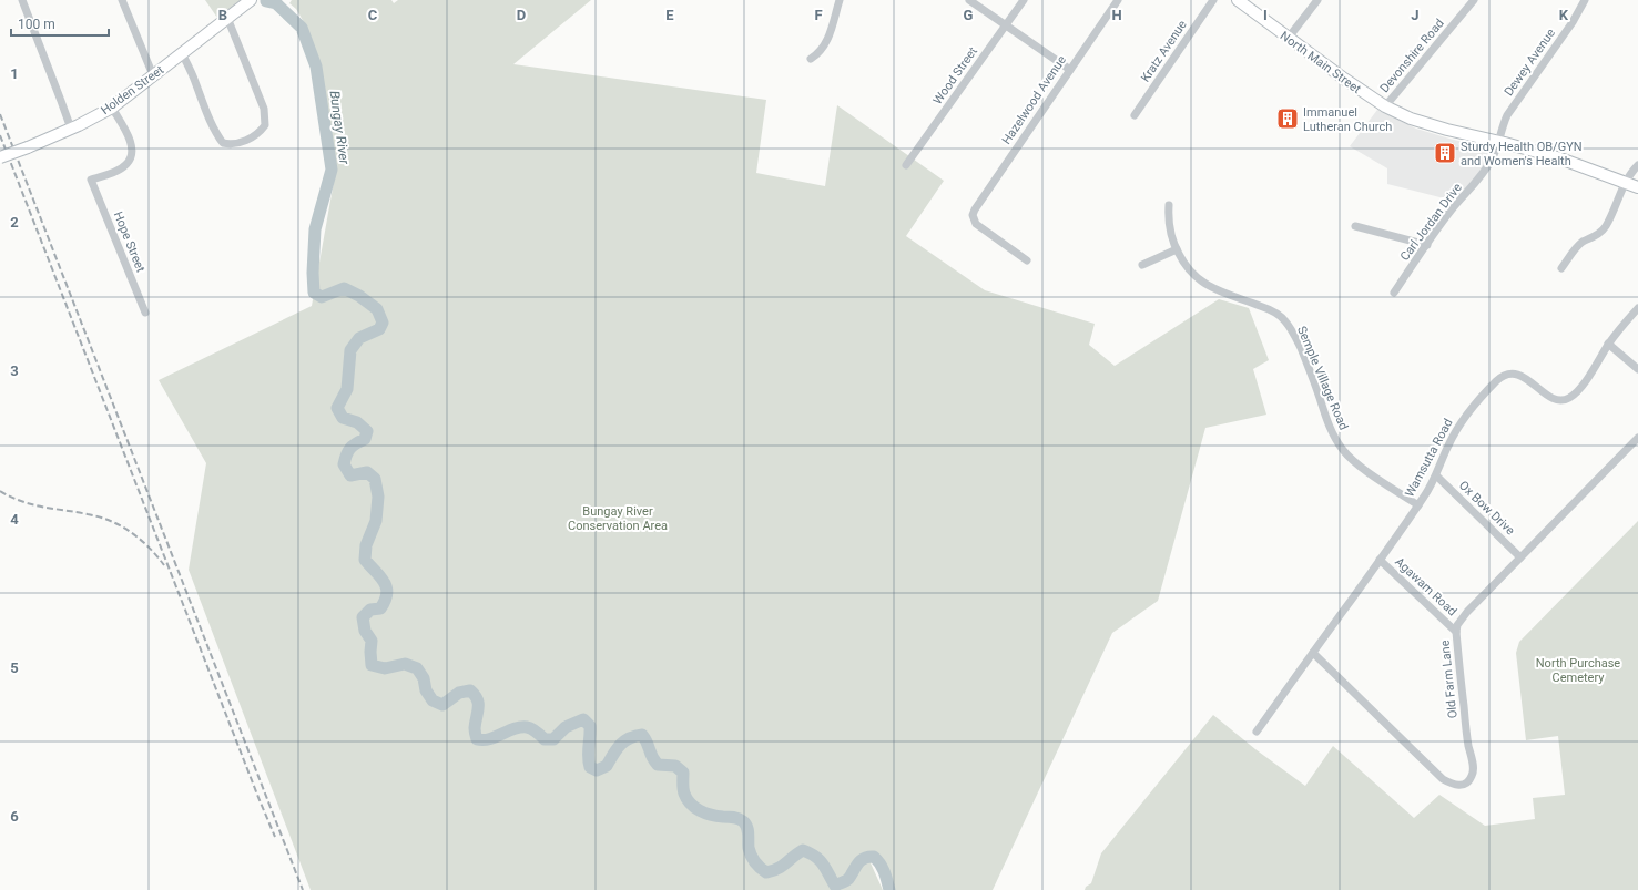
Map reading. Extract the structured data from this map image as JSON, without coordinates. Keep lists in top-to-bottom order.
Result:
{
  "streets": {
    "main road": ["North Main Street", "Holden Street"],
    "street": [
      "Kratz Avenue",
      "Devonshire Road",
      "Dewey Avenue",
      "Wood Street",
      "Hazelwood Avenue",
      "Carl Jordan Drive",
      "Hope Street",
      "Semple Village Road",
      "Wamsutta Road",
      "Ox Bow Drive",
      "Agawam Road",
      "Old Farm Lane"
    ]
  },
  "crossings": [
    ["Devonshire Road", "North Main Street"],
    ["North Main Street", "Dewey Avenue"],
    ["North Main Street", "Carl Jordan Drive"],
    ["Dewey Avenue", "Carl Jordan Drive"],
    ["Holden Street", "Hope Street"],
    ["Semple Village Road", "Wamsutta Road"],
    ["Wamsutta Road", "Ox Bow Drive"],
    ["Wamsutta Road", "Agawam Road"],
    ["Wamsutta Road", "Old Farm Lane"],
    ["Ox Bow Drive", "Old Farm Lane"],
    ["Agawam Road", "Old Farm Lane"]
  ],
  "water": ["Bungay River"],
  "parks": ["Bungay River Conservation Area", "North Purchase Cemetery"],
  "places": {
    "building": ["Immanuel Lutheran Church", "Sturdy Health OB/GYN and Women's Health"]
  },
  "scale_bar": "100 m",
  "grid": {
    "columns": [
      "B",
      "C",
      "D",
      "E",
      "F",
      "G",
      "H",
      "I",
      "J",
      "K"
    ],
    "rows": [
      "1",
      "2",
      "3",
      "4",
      "5",
      "6"
    ]
  }
}
